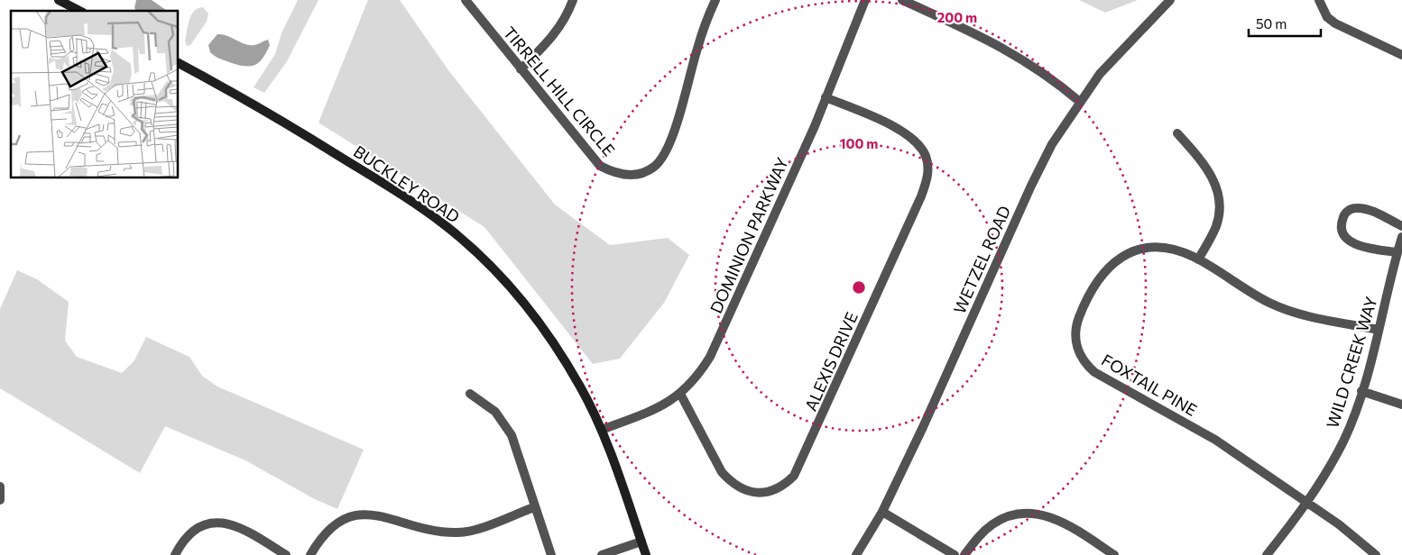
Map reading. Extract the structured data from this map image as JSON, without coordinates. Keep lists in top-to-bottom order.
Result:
{
  "streets": {
    "main road": ["BUCKLEY ROAD"],
    "street": [
      "TIRRELL HILL CIRCLE",
      "DOMINION PARKWAY",
      "WETZEL ROAD",
      "ALEXIS DRIVE",
      "WILD CREEK WAY",
      "FOXTAIL PINE"
    ]
  },
  "crossings": [
    ["BUCKLEY ROAD", "DOMINION PARKWAY"],
    ["DOMINION PARKWAY", "ALEXIS DRIVE"],
    ["WILD CREEK WAY", "FOXTAIL PINE"]
  ],
  "scale_bar": "50 m",
  "rings": ["200 m", "100 m"]
}
